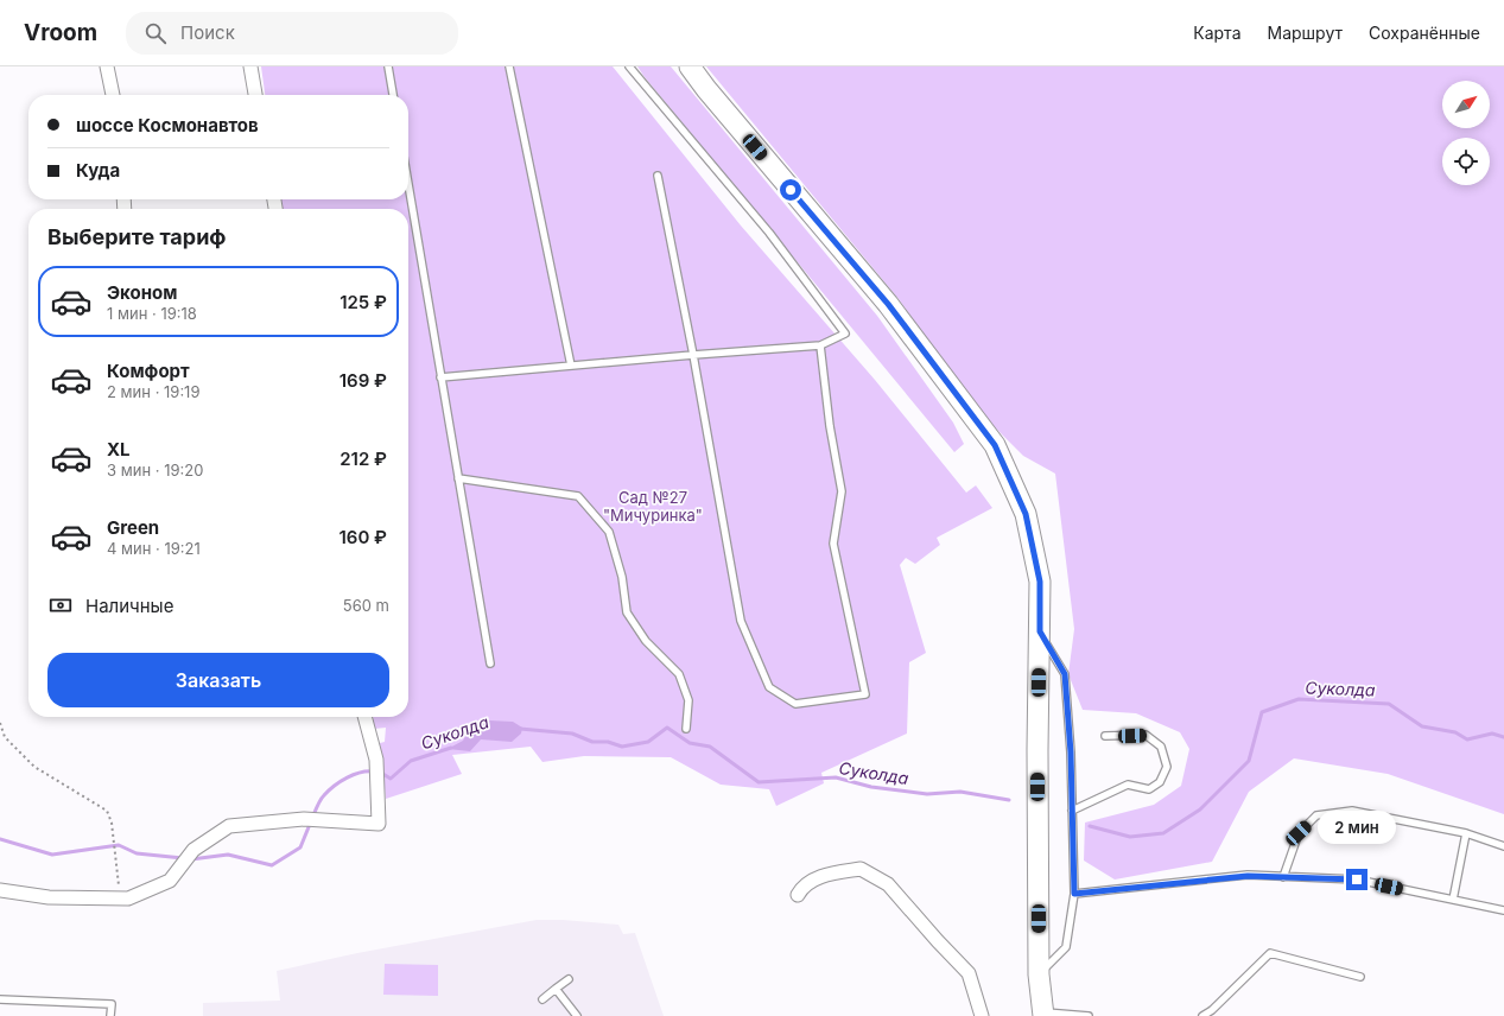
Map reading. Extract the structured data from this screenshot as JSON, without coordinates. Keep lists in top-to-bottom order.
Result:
{
  "water": ["Суколда"],
  "parks": ["Сад №27 \"Мичуринка\""],
  "north": "top right",
  "page": {
    "header": "Vroom",
    "search": "Поиск",
    "nav": ["Карта", "Маршрут", "Сохранённые"],
    "banner": ["шоссе Космонавтов", "Куда"],
    "heading": "Выберите тариф",
    "list": [
      {
        "name": "Эконом",
        "note": "1 мин · 19:18",
        "value": "125 ₽"
      },
      {
        "name": "Комфорт",
        "note": "2 мин · 19:19",
        "value": "169 ₽"
      },
      {
        "name": "XL",
        "note": "3 мин · 19:20",
        "value": "212 ₽"
      },
      {
        "name": "Green",
        "note": "4 мин · 19:21",
        "value": "160 ₽"
      }
    ],
    "pay": ["Наличные", "560 m"],
    "buttons": "Заказать",
    "bubble": "2 мин"
  }
}
